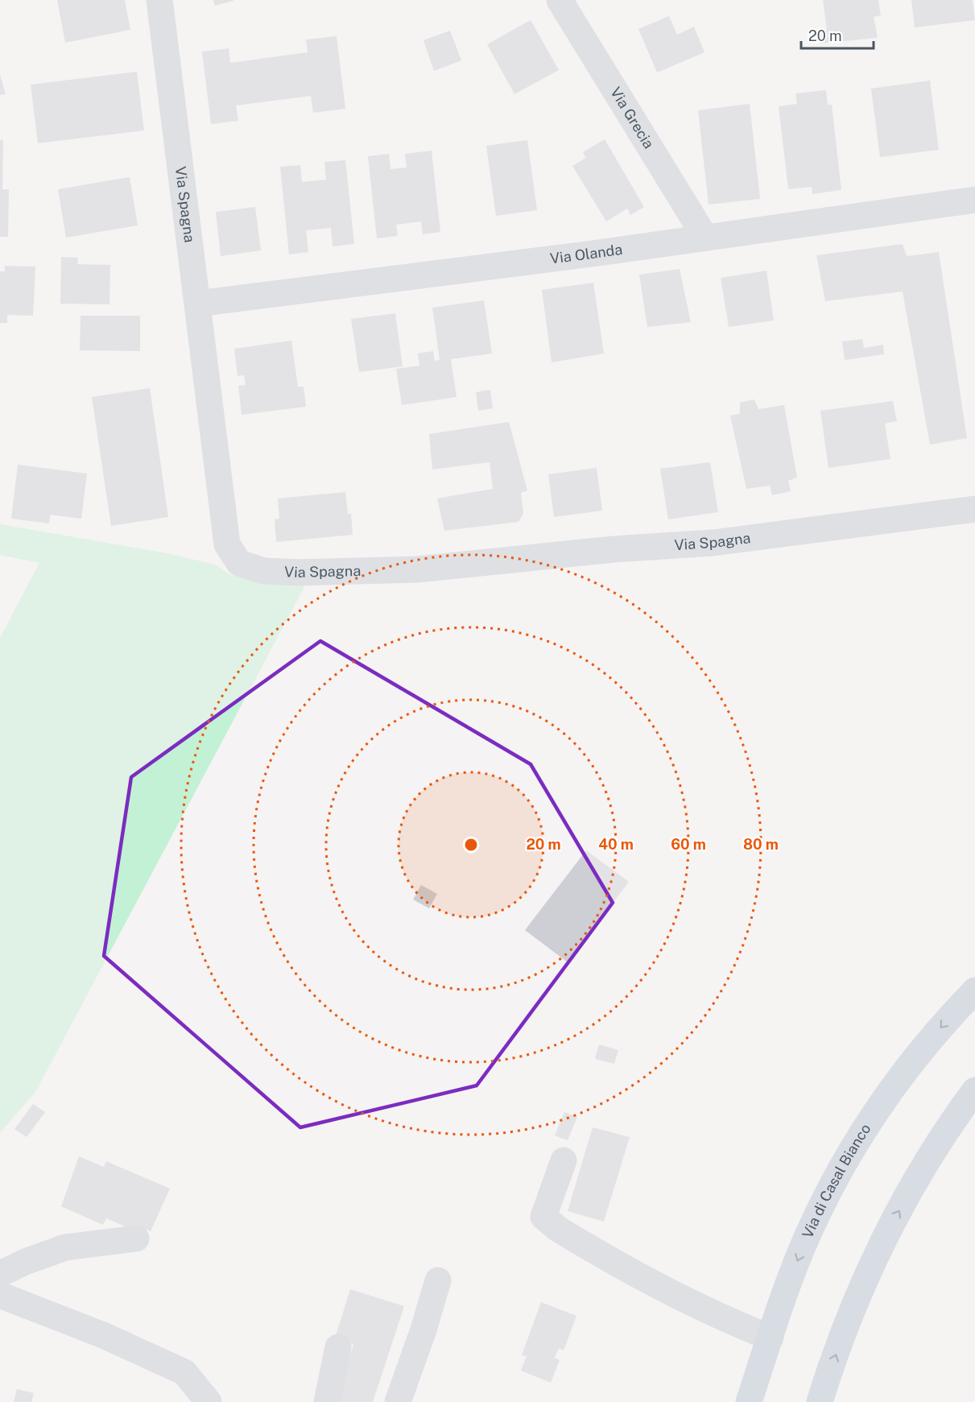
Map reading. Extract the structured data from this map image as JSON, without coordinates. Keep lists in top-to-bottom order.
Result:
{
  "streets": {
    "main road": ["Via di Casal Bianco"],
    "street": ["Via Grecia", "Via Spagna", "Via Olanda"]
  },
  "crossings": [
    ["Via Grecia", "Via Olanda"],
    ["Via Spagna", "Via Olanda"]
  ],
  "scale_bar": "20 m",
  "rings": [
    "20 m",
    "40 m",
    "60 m",
    "80 m"
  ]
}
